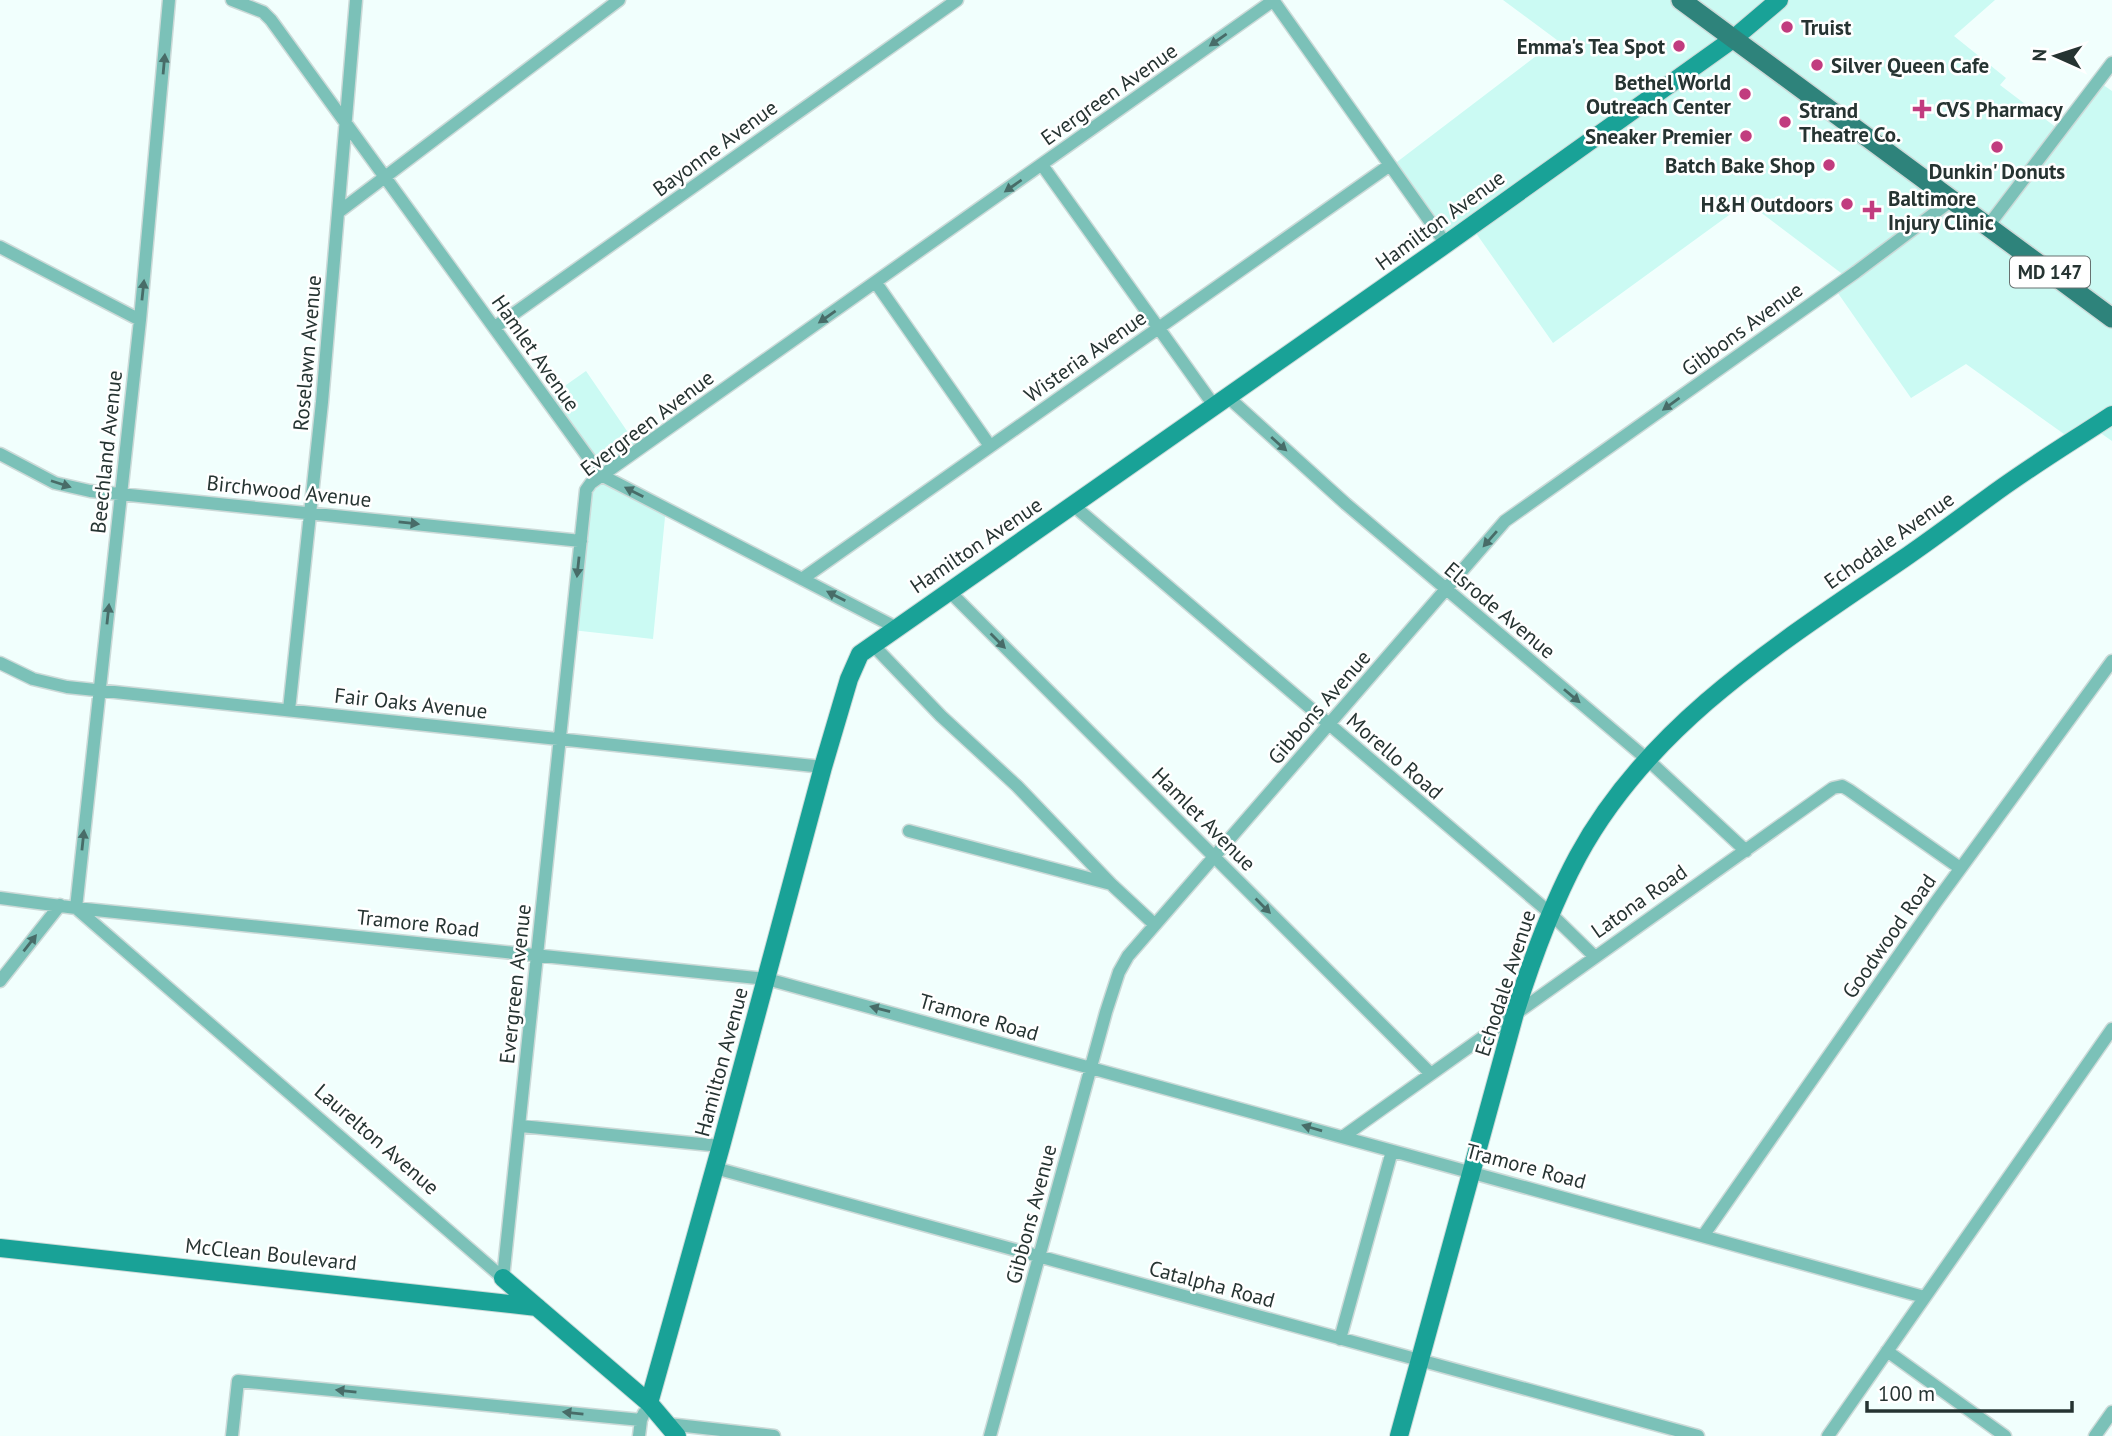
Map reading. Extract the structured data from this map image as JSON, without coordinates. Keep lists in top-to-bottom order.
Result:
{
  "streets": {
    "main road": ["MD 147"],
    "street": [
      "Evergreen Avenue",
      "Bayonne Avenue",
      "Hamilton Avenue",
      "Gibbons Avenue",
      "Roselawn Avenue",
      "Hamlet Avenue",
      "Wisteria Avenue",
      "Beechland Avenue",
      "Birchwood Avenue",
      "Echodale Avenue",
      "Elsrode Avenue",
      "Fair Oaks Avenue",
      "Morello Road",
      "Latona Road",
      "Tramore Road",
      "Goodwood Road",
      "Laurelton Avenue",
      "McClean Boulevard",
      "Catalpha Road"
    ]
  },
  "crossings": [
    ["Evergreen Avenue", "Hamlet Avenue"],
    ["Evergreen Avenue", "Birchwood Avenue"],
    ["Evergreen Avenue", "Elsrode Avenue"],
    ["Evergreen Avenue", "Fair Oaks Avenue"],
    ["Evergreen Avenue", "Tramore Road"],
    ["Evergreen Avenue", "Laurelton Avenue"],
    ["Bayonne Avenue", "Hamlet Avenue"],
    ["Hamilton Avenue", "MD 147"],
    ["Hamilton Avenue", "Hamlet Avenue"],
    ["Hamilton Avenue", "Elsrode Avenue"],
    ["Hamilton Avenue", "Fair Oaks Avenue"],
    ["Hamilton Avenue", "Morello Road"],
    ["Hamilton Avenue", "Tramore Road"],
    ["Hamilton Avenue", "Laurelton Avenue"],
    ["Hamilton Avenue", "Catalpha Road"],
    ["MD 147", "Gibbons Avenue"],
    ["Gibbons Avenue", "Hamlet Avenue"],
    ["Gibbons Avenue", "Elsrode Avenue"],
    ["Gibbons Avenue", "Morello Road"],
    ["Gibbons Avenue", "Tramore Road"],
    ["Gibbons Avenue", "Catalpha Road"],
    ["Roselawn Avenue", "Hamlet Avenue"],
    ["Roselawn Avenue", "Birchwood Avenue"],
    ["Roselawn Avenue", "Fair Oaks Avenue"],
    ["Hamlet Avenue", "Wisteria Avenue"],
    ["Hamlet Avenue", "Latona Road"],
    ["Wisteria Avenue", "Elsrode Avenue"],
    ["Beechland Avenue", "Birchwood Avenue"],
    ["Beechland Avenue", "Fair Oaks Avenue"],
    ["Beechland Avenue", "Tramore Road"],
    ["Beechland Avenue", "Laurelton Avenue"],
    ["Echodale Avenue", "Elsrode Avenue"],
    ["Echodale Avenue", "Morello Road"],
    ["Echodale Avenue", "Latona Road"],
    ["Echodale Avenue", "Tramore Road"],
    ["Echodale Avenue", "Catalpha Road"],
    ["Elsrode Avenue", "Latona Road"],
    ["Morello Road", "Latona Road"],
    ["Latona Road", "Tramore Road"],
    ["Latona Road", "Goodwood Road"],
    ["Tramore Road", "Goodwood Road"],
    ["Tramore Road", "Laurelton Avenue"],
    ["Laurelton Avenue", "McClean Boulevard"]
  ],
  "one_way": [
    "Evergreen Avenue",
    "Gibbons Avenue",
    "Beechland Avenue",
    "Birchwood Avenue",
    "Elsrode Avenue"
  ],
  "places": {
    "other": [
      "Truist",
      "Emma's Tea Spot",
      "Silver Queen Cafe",
      "Bethel World Outreach Center",
      "Strand Theatre Co.",
      "Sneaker Premier",
      "Dunkin' Donuts",
      "Batch Bake Shop",
      "H&H Outdoors"
    ],
    "health": ["CVS Pharmacy", "Baltimore Injury Clinic"]
  },
  "scale_bar": "100 m",
  "north": "left"
}
